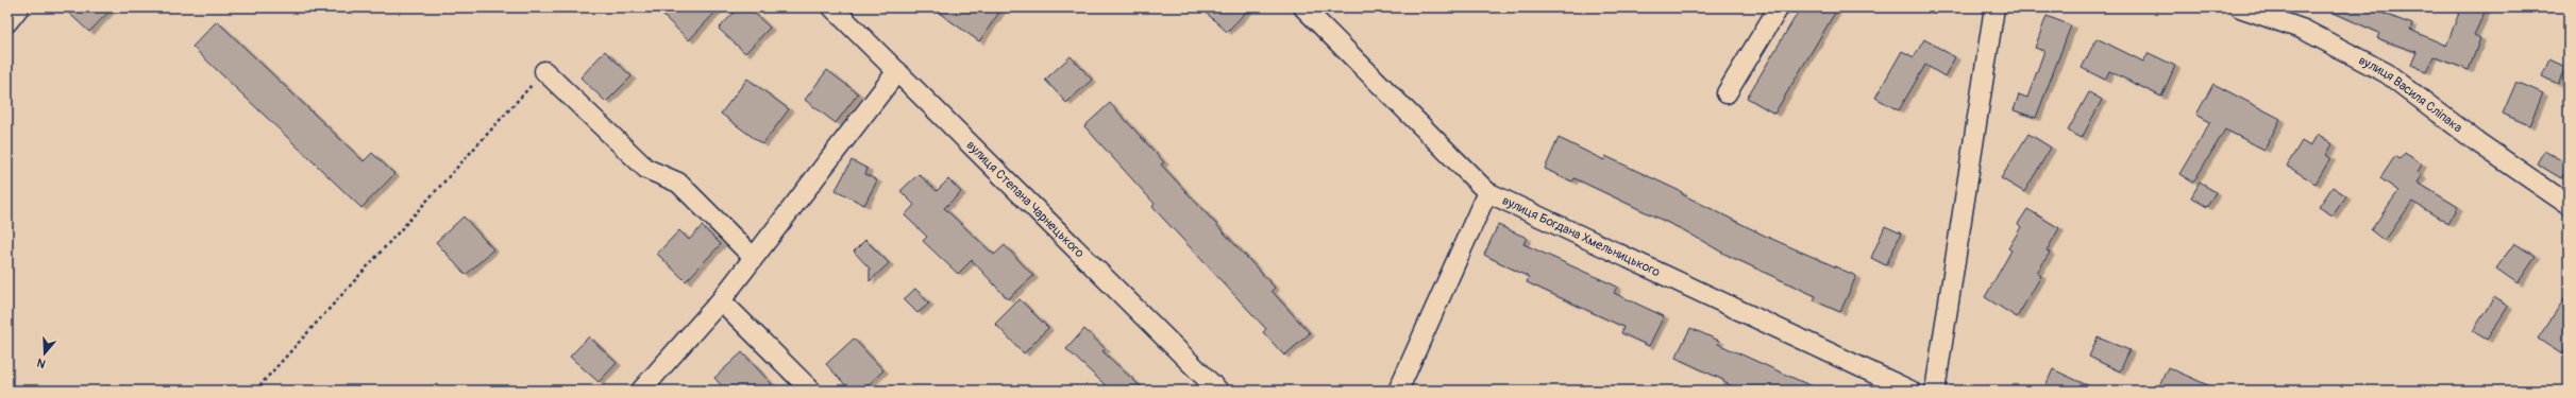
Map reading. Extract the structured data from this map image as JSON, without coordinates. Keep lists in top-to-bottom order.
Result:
{
  "streets": {
    "street": ["вулиця Василя Сліпака", "вулиця Степана Чарнецького", "вулиця Богдана Хмельницького"]
  },
  "north": "bottom"
}
